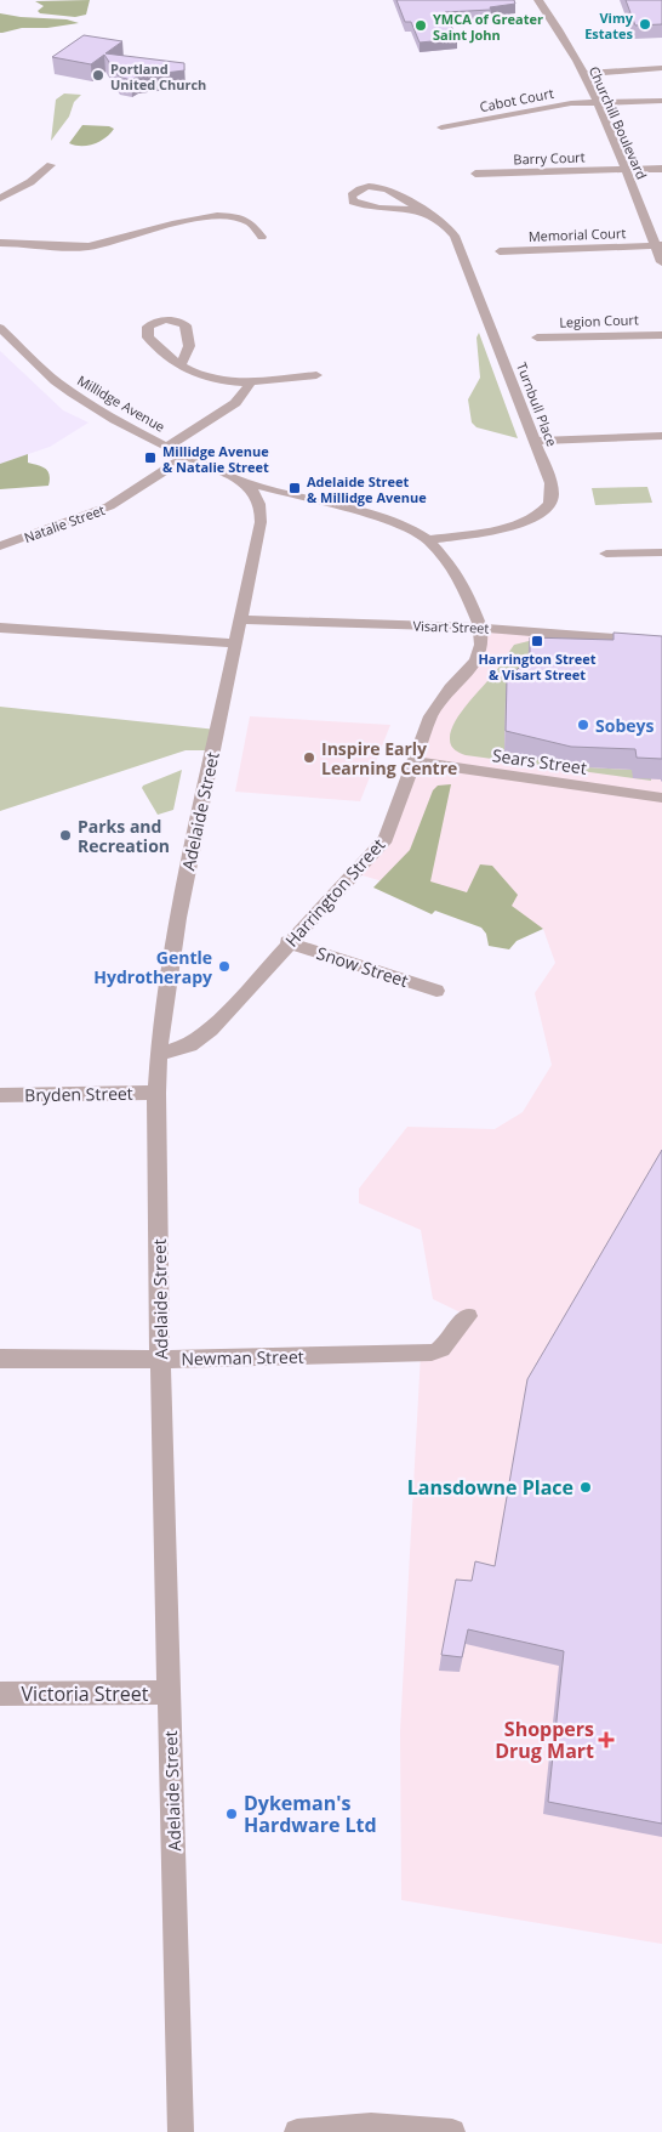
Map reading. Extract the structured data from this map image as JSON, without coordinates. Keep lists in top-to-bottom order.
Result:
{
  "streets": {
    "street": [
      "Cabot Court",
      "Churchill Boulevard",
      "Barry Court",
      "Memorial Court",
      "Legion Court",
      "Millidge Avenue",
      "Turnbull Place",
      "Natalie Street",
      "Visart Street",
      "Sears Street",
      "Adelaide Street",
      "Harrington Street",
      "Snow Street",
      "Bryden Street",
      "Newman Street",
      "Victoria Street"
    ]
  },
  "crossings": [
    ["Cabot Court", "Churchill Boulevard"],
    ["Churchill Boulevard", "Barry Court"],
    ["Churchill Boulevard", "Memorial Court"],
    ["Millidge Avenue", "Natalie Street"],
    ["Millidge Avenue", "Adelaide Street"],
    ["Millidge Avenue", "Harrington Street"],
    ["Turnbull Place", "Harrington Street"],
    ["Visart Street", "Adelaide Street"],
    ["Visart Street", "Harrington Street"],
    ["Sears Street", "Harrington Street"],
    ["Adelaide Street", "Harrington Street"],
    ["Adelaide Street", "Bryden Street"],
    ["Adelaide Street", "Newman Street"],
    ["Adelaide Street", "Victoria Street"],
    ["Harrington Street", "Snow Street"]
  ],
  "places": {
    "other": [
      "Vimy Estates",
      "YMCA of Greater Saint John",
      "Portland United Church",
      "Sobeys",
      "Inspire Early Learning Centre",
      "Parks and Recreation",
      "Gentle Hydrotherapy",
      "Lansdowne Place",
      "Dykeman's Hardware Ltd"
    ],
    "transit": ["Millidge Avenue & Natalie Street", "Adelaide Street & Millidge Avenue", "Harrington Street & Visart Street"],
    "health": ["Shoppers Drug Mart"]
  }
}
